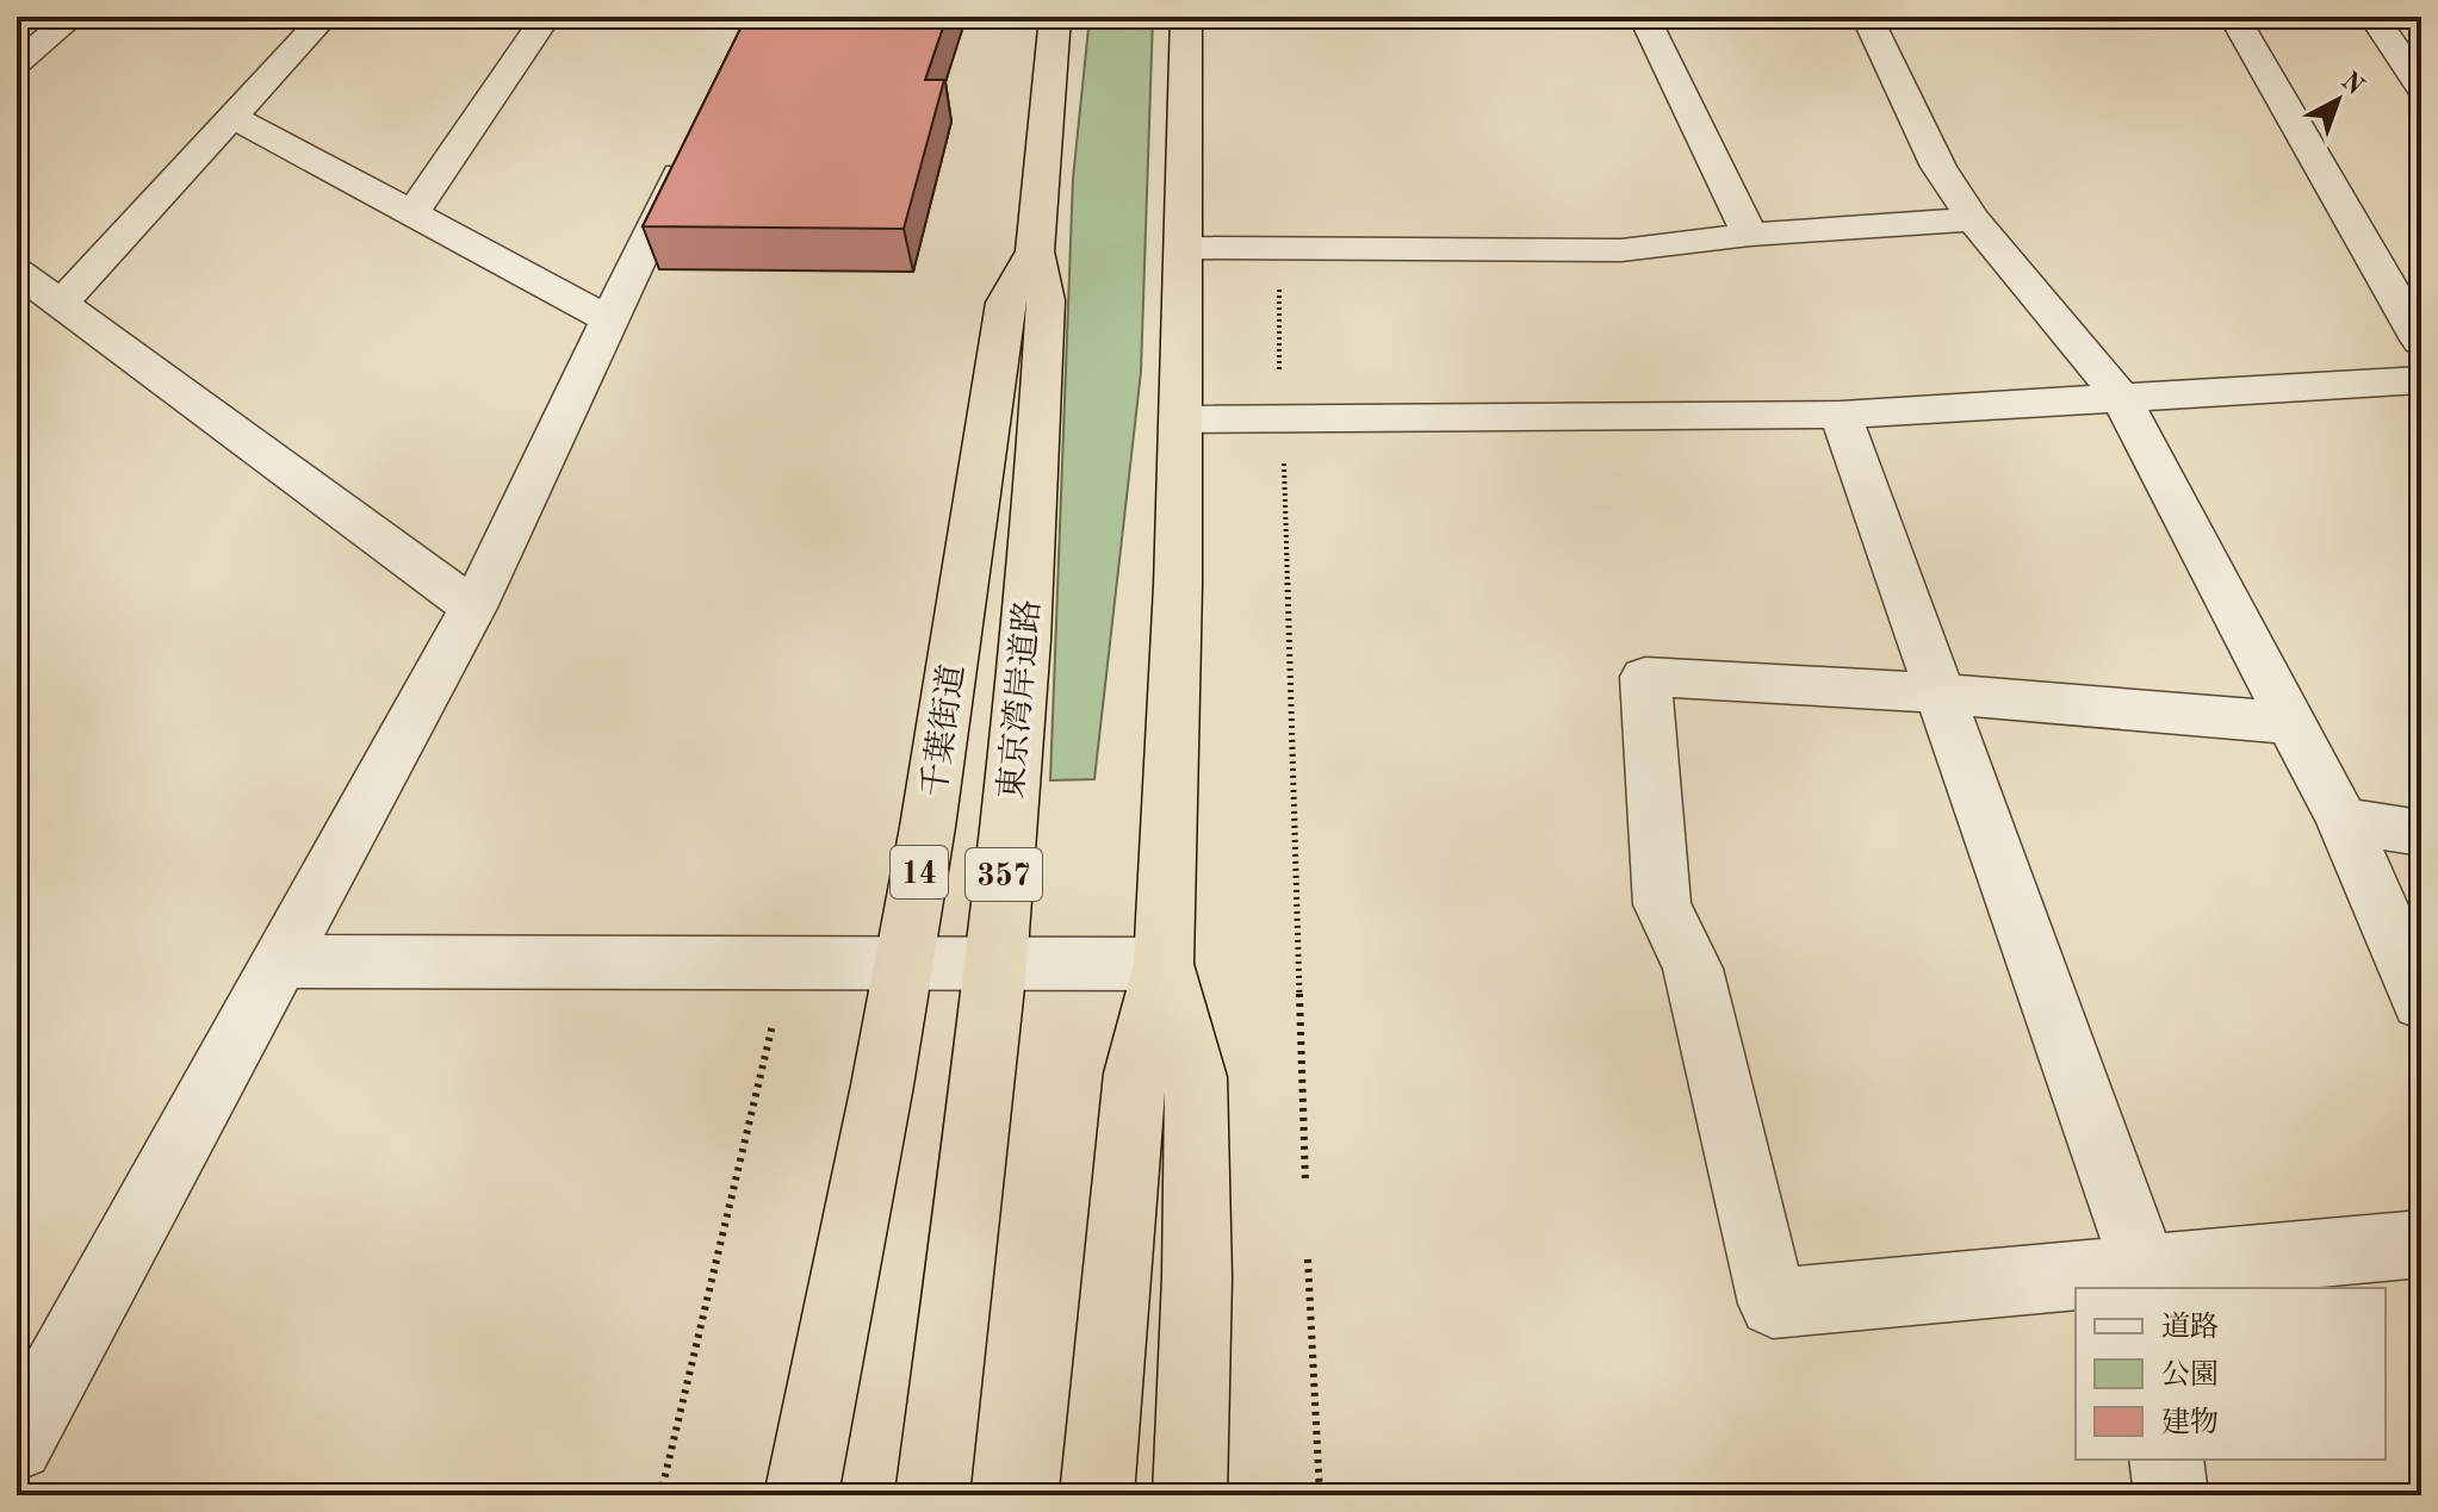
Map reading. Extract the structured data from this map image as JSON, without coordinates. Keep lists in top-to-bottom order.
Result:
{
  "streets": {
    "highway": [
      "東京湾岸道路",
      "千葉街道",
      "14",
      "357"
    ]
  },
  "crossings": [
    ["東京湾岸道路", "千葉街道"]
  ],
  "legend": ["道路", "公園", "建物"],
  "north": "top right"
}
